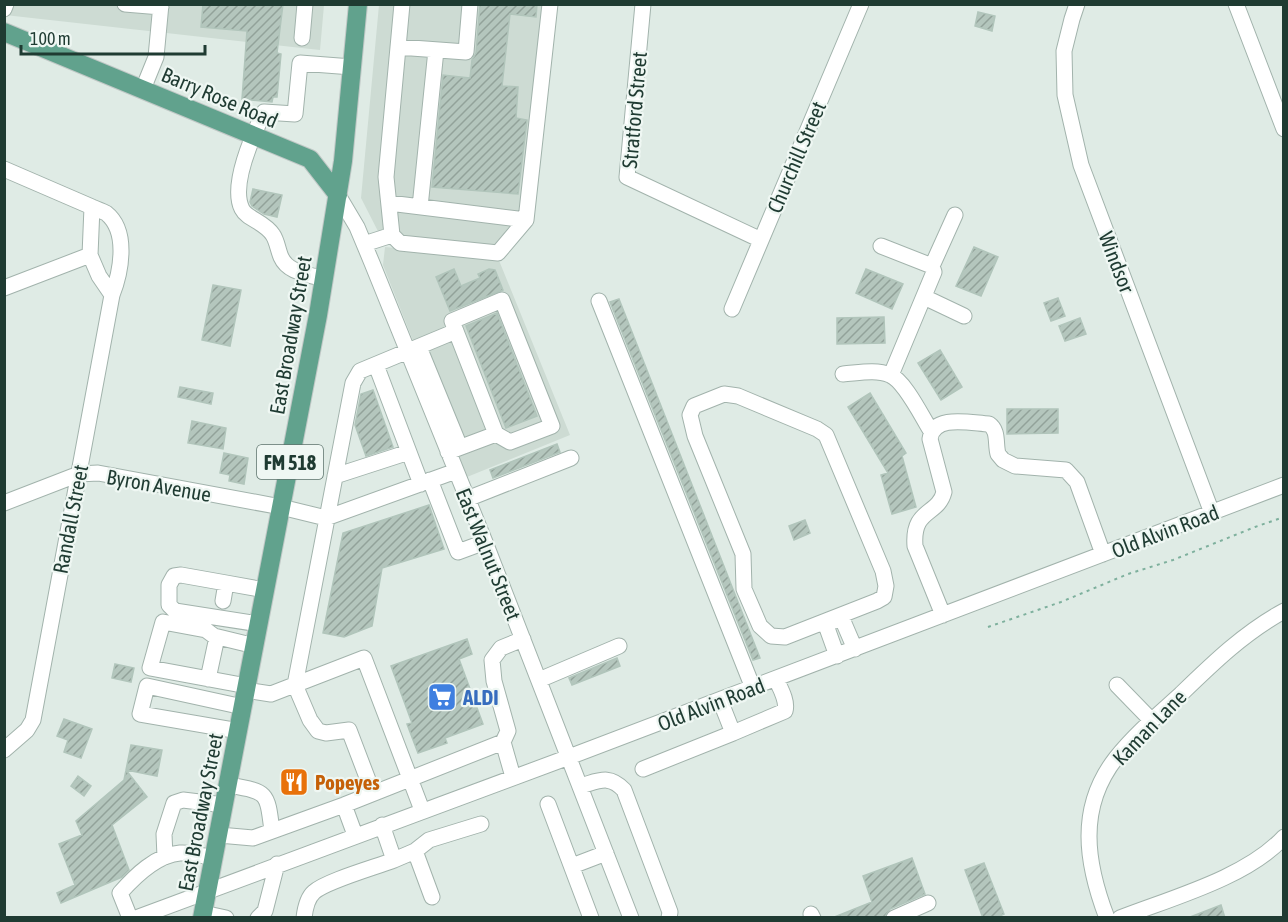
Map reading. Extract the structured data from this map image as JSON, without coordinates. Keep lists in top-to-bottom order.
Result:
{
  "streets": {
    "main road": ["Barry Rose Road", "East Broadway Street", "FM 518"],
    "street": [
      "Stratford Street",
      "Churchill Street",
      "Windsor",
      "Byron Avenue",
      "Randall Street",
      "Old Alvin Road",
      "East Walnut Street",
      "Kaman Lane"
    ]
  },
  "crossings": [
    ["Barry Rose Road", "East Broadway Street"],
    ["Barry Rose Road", "East Walnut Street"],
    ["Stratford Street", "Churchill Street"],
    ["Windsor", "Old Alvin Road"],
    ["East Broadway Street", "Byron Avenue"],
    ["East Broadway Street", "Old Alvin Road"],
    ["East Broadway Street", "East Walnut Street"],
    ["Byron Avenue", "Randall Street"],
    ["Old Alvin Road", "East Walnut Street"]
  ],
  "places": {
    "supermarket": ["ALDI"],
    "restaurant": ["Popeyes"]
  },
  "scale_bar": "100 m"
}
